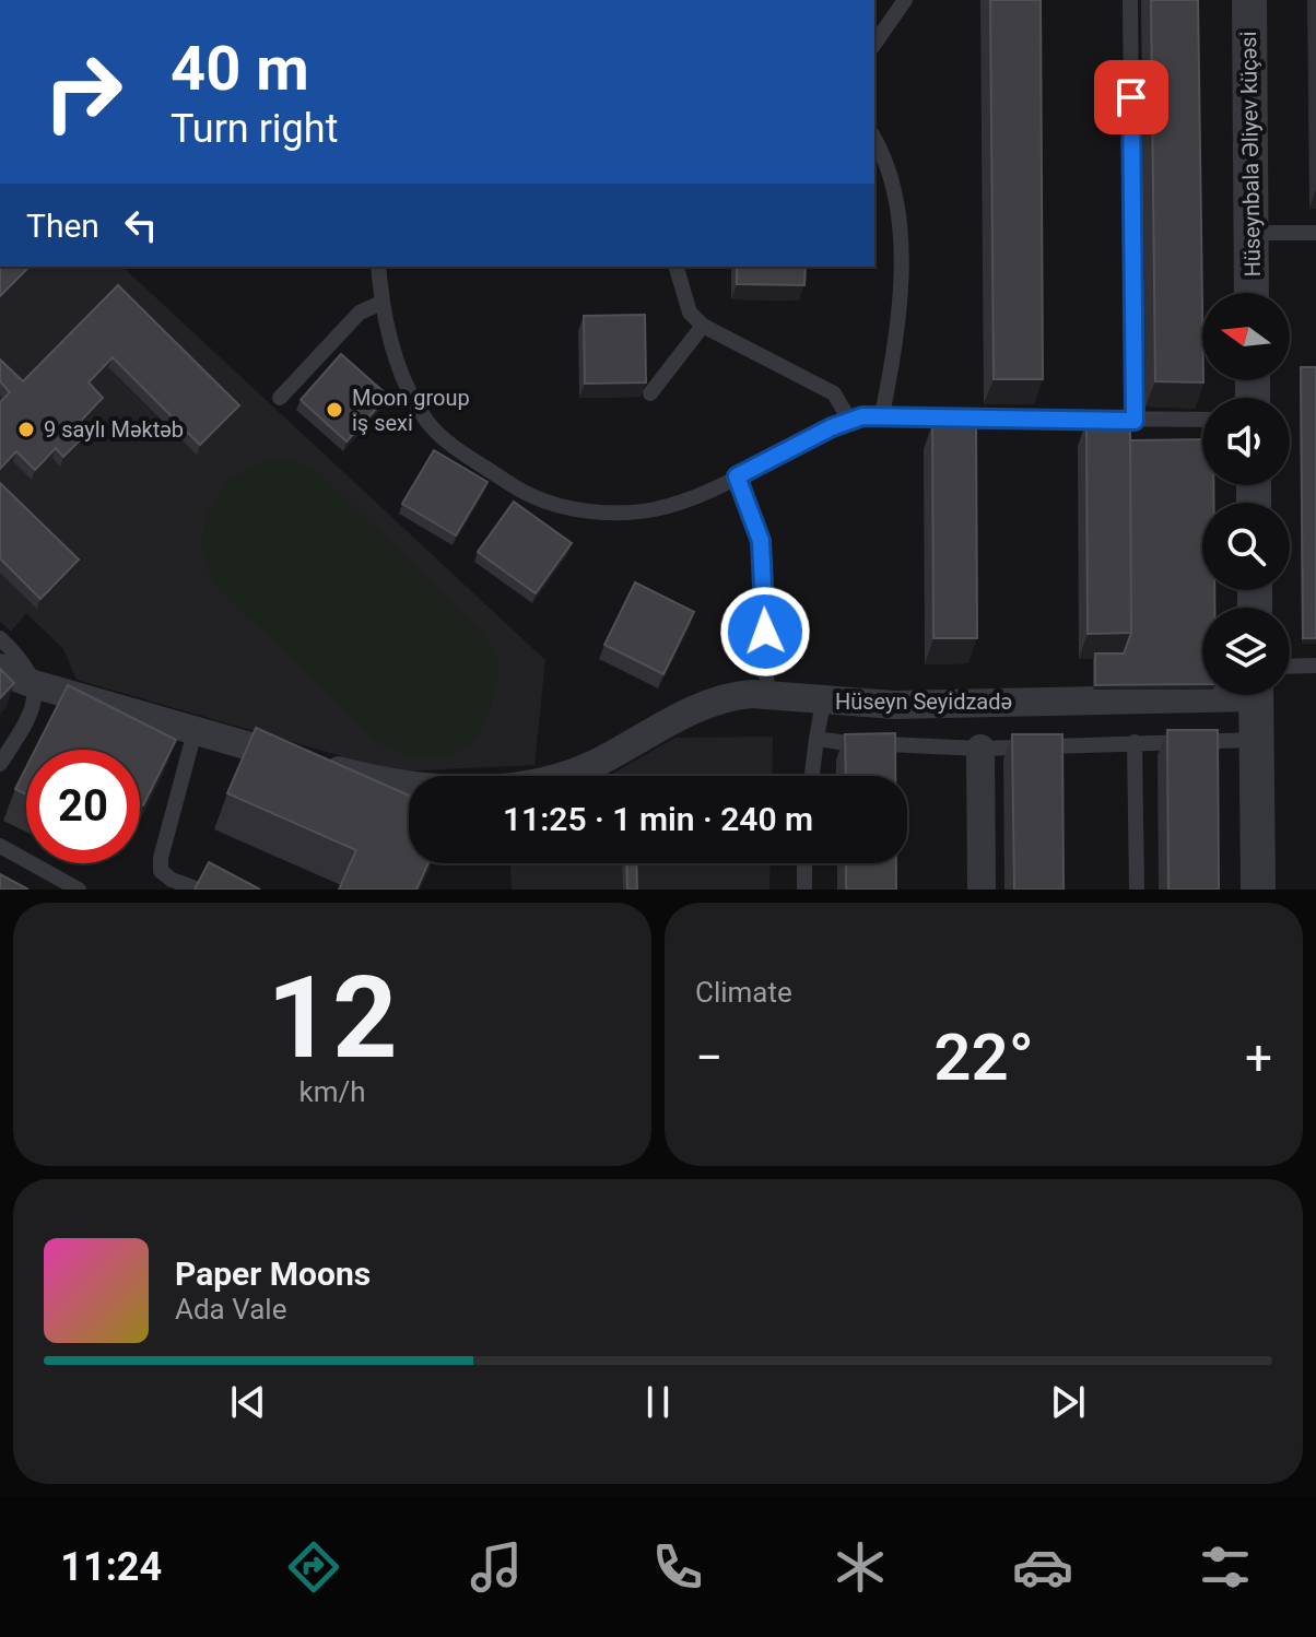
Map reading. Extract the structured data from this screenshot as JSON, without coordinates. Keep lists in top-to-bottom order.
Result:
{
  "streets": {
    "street": ["Hüseynbala Əliyev küçəsi", "Hüseyn Seyidzadə"]
  },
  "places": ["Moon group iş sexi", "9 saylı Məktəb"],
  "north": "left",
  "page": {
    "turn": ["40 m", "Turn right"],
    "then": "Then",
    "limit": "20",
    "trip": "11:25 · 1 min · 240 m",
    "tile": [
      ["12", "km/h"],
      "Climate"
    ],
    "heat": ["−", "22°", "+"],
    "song": ["Paper Moons", "Ada Vale"],
    "tabs": "11:24"
  }
}
